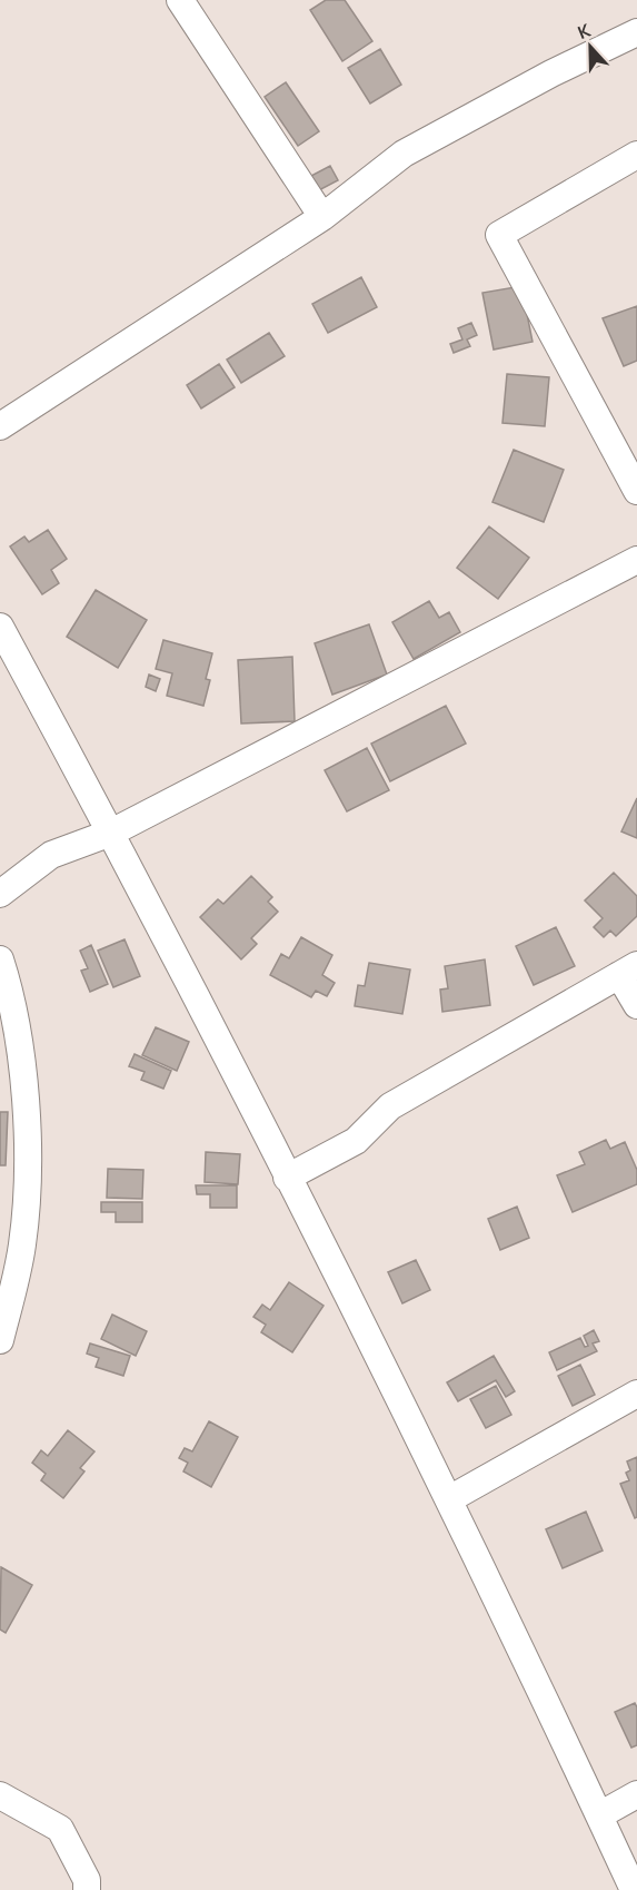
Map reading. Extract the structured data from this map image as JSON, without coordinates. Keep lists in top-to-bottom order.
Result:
{
  "north": "top"
}
